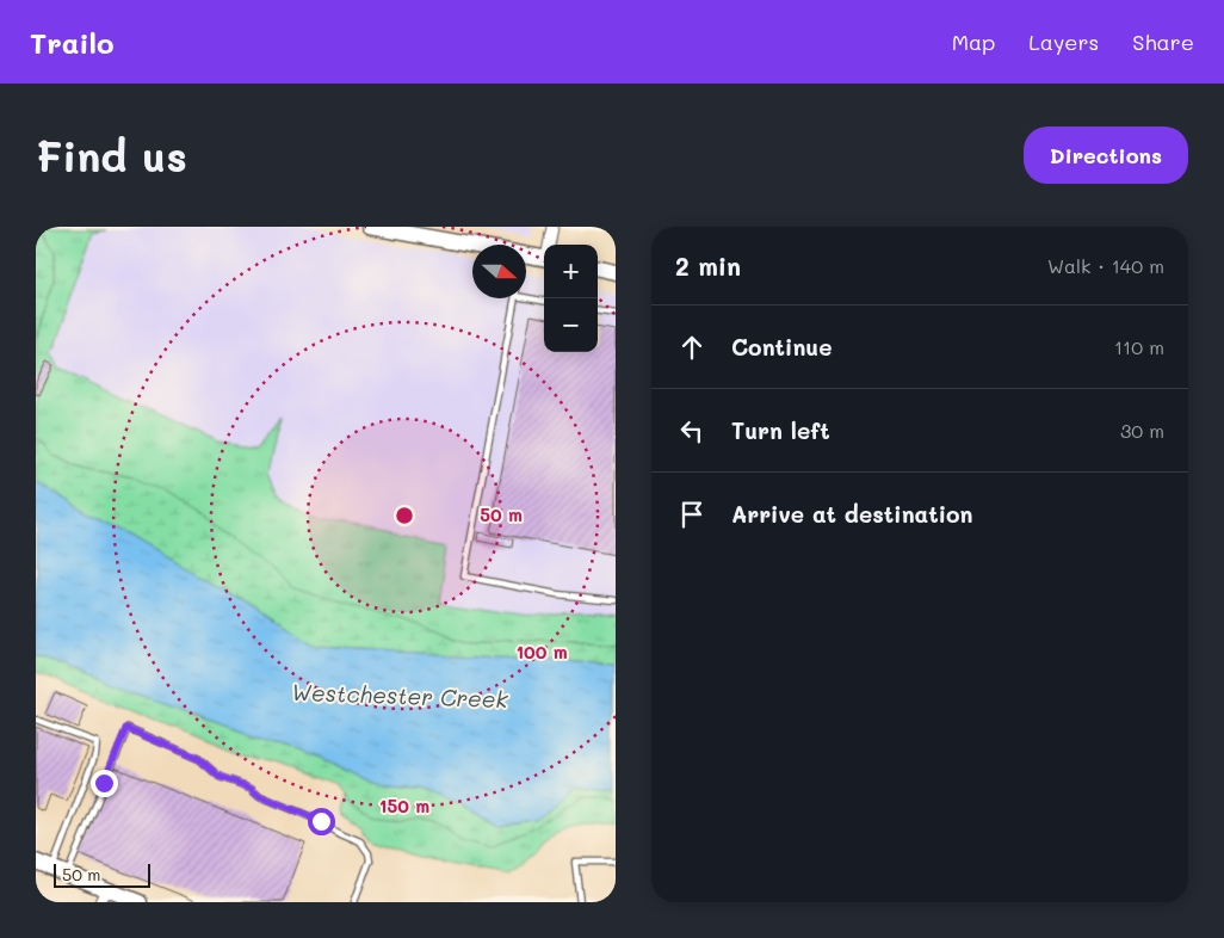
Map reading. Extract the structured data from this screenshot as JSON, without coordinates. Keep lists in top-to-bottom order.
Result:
{
  "water": ["Westchester Creek"],
  "scale_bar": "50 m",
  "north": "right",
  "page": {
    "header": "Trailo",
    "nav": ["Map", "Layers", "Share"],
    "buttons": "Directions",
    "title": "Find us",
    "heading": ["2 min", "Walk · 140 m"],
    "map_buttons": ["+", "−"],
    "list": [
      ["Continue", "110 m"],
      ["Turn left", "30 m"],
      "Arrive at destination"
    ],
    "scale": "50 m"
  },
  "rings": ["50 m", "100 m", "150 m"]
}
